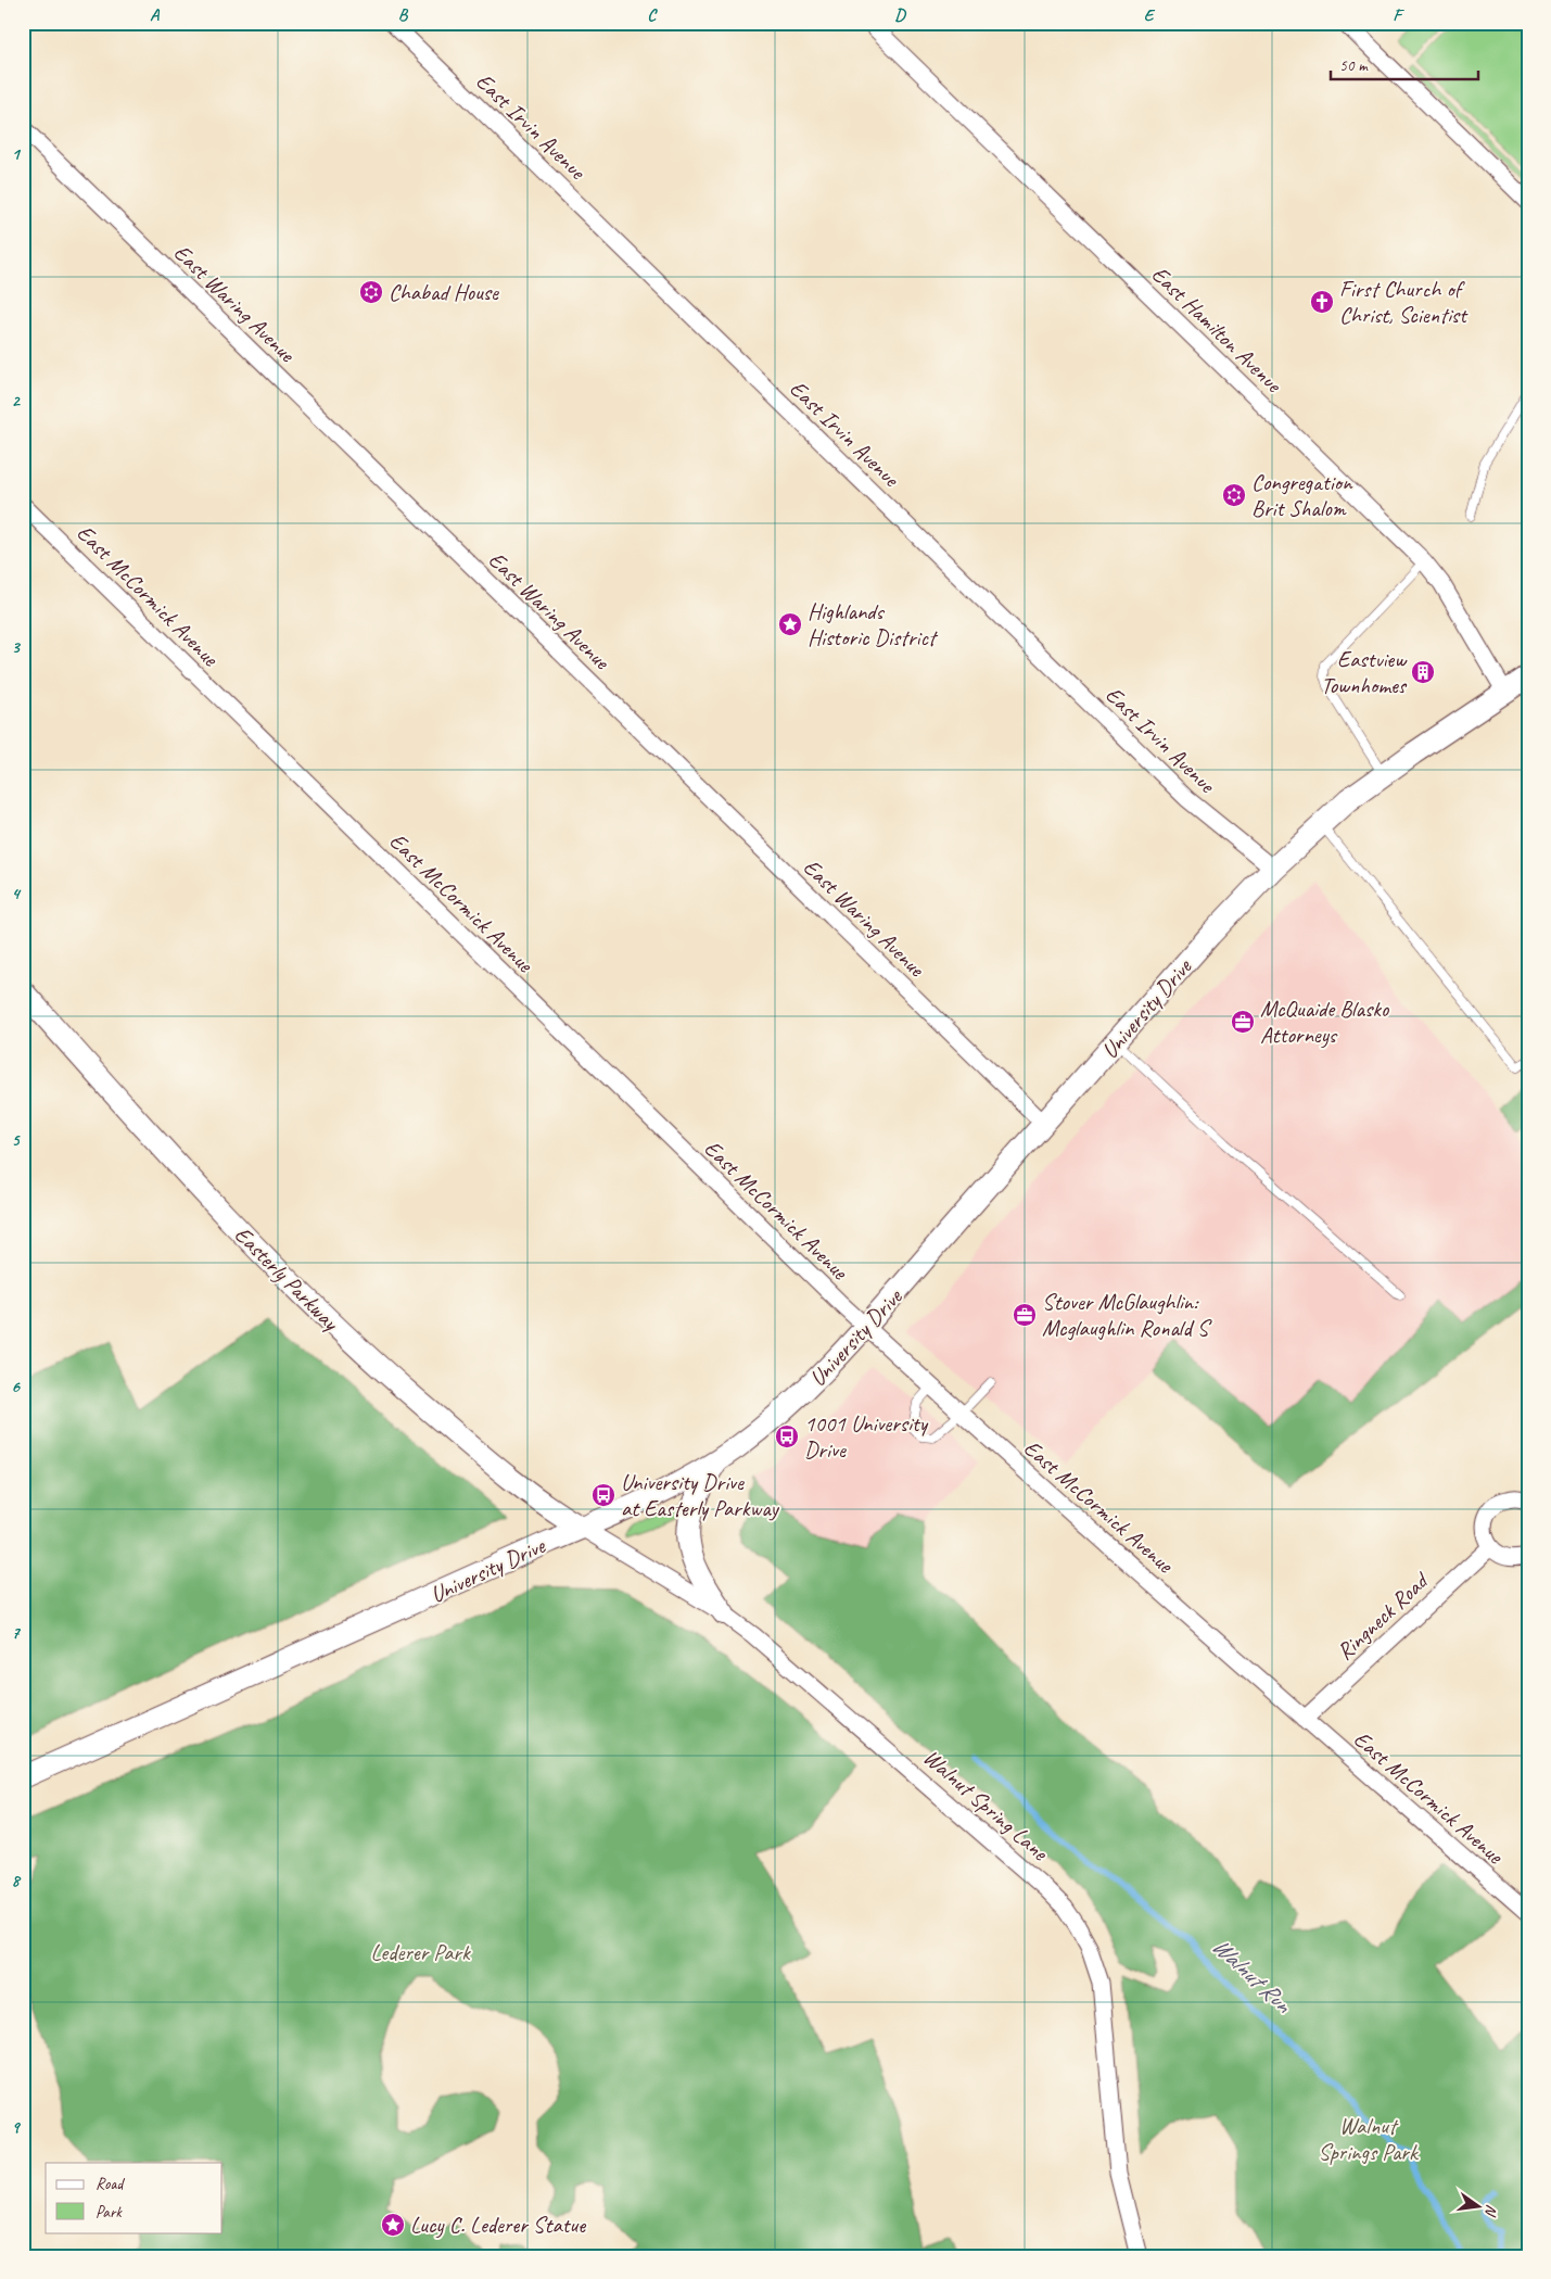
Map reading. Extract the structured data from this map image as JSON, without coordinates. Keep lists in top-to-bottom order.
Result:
{
  "streets": {
    "main road": ["University Drive", "Easterly Parkway"],
    "street": [
      "East Irvin Avenue",
      "East Waring Avenue",
      "East Hamilton Avenue",
      "East McCormick Avenue",
      "Ringneck Road",
      "Walnut Spring Lane"
    ]
  },
  "crossings": [
    ["East Irvin Avenue", "University Drive"],
    ["East Waring Avenue", "University Drive"],
    ["East Hamilton Avenue", "University Drive"],
    ["East McCormick Avenue", "University Drive"],
    ["East McCormick Avenue", "Ringneck Road"],
    ["University Drive", "Easterly Parkway"],
    ["University Drive", "Walnut Spring Lane"],
    ["Easterly Parkway", "Walnut Spring Lane"]
  ],
  "water": ["Walnut Run"],
  "parks": ["Lederer Park", "Walnut Springs Park"],
  "places": {
    "synagogue": ["Chabad House", "Congregation Brit Shalom"],
    "church": ["First Church of Christ, Scientist"],
    "place": ["Highlands Historic District", "Lucy C. Lederer Statue"],
    "building": ["Eastview Townhomes"],
    "office": ["McQuaide Blasko Attorneys", "Stover McGlaughlin: Mcglaughlin Ronald S"],
    "bus stop": ["1001 University Drive", "University Drive at Easterly Parkway"]
  },
  "legend": ["Road", "Park"],
  "scale_bar": "50 m",
  "north": "right",
  "grid": {
    "columns": [
      "A",
      "B",
      "C",
      "D",
      "E",
      "F"
    ],
    "rows": [
      "1",
      "2",
      "3",
      "4",
      "5",
      "6",
      "7",
      "8",
      "9"
    ]
  }
}
